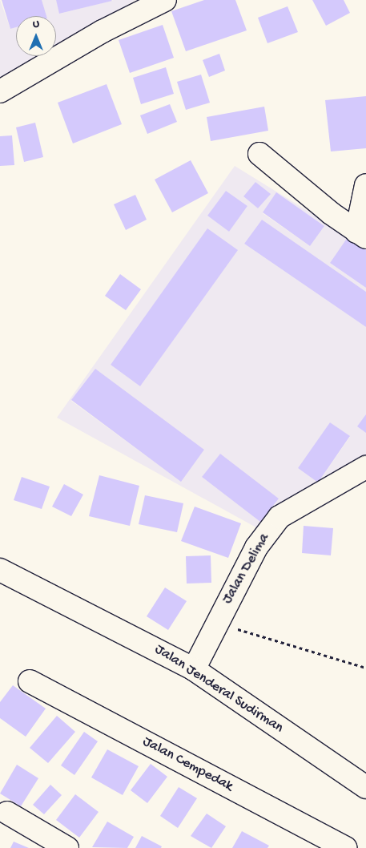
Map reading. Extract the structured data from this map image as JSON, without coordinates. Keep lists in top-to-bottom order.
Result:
{
  "streets": {
    "street": ["Jalan Delima", "Jalan Jenderal Sudirman", "Jalan Cempedak"]
  },
  "crossings": [
    ["Jalan Delima", "Jalan Jenderal Sudirman"]
  ],
  "north": "top"
}
